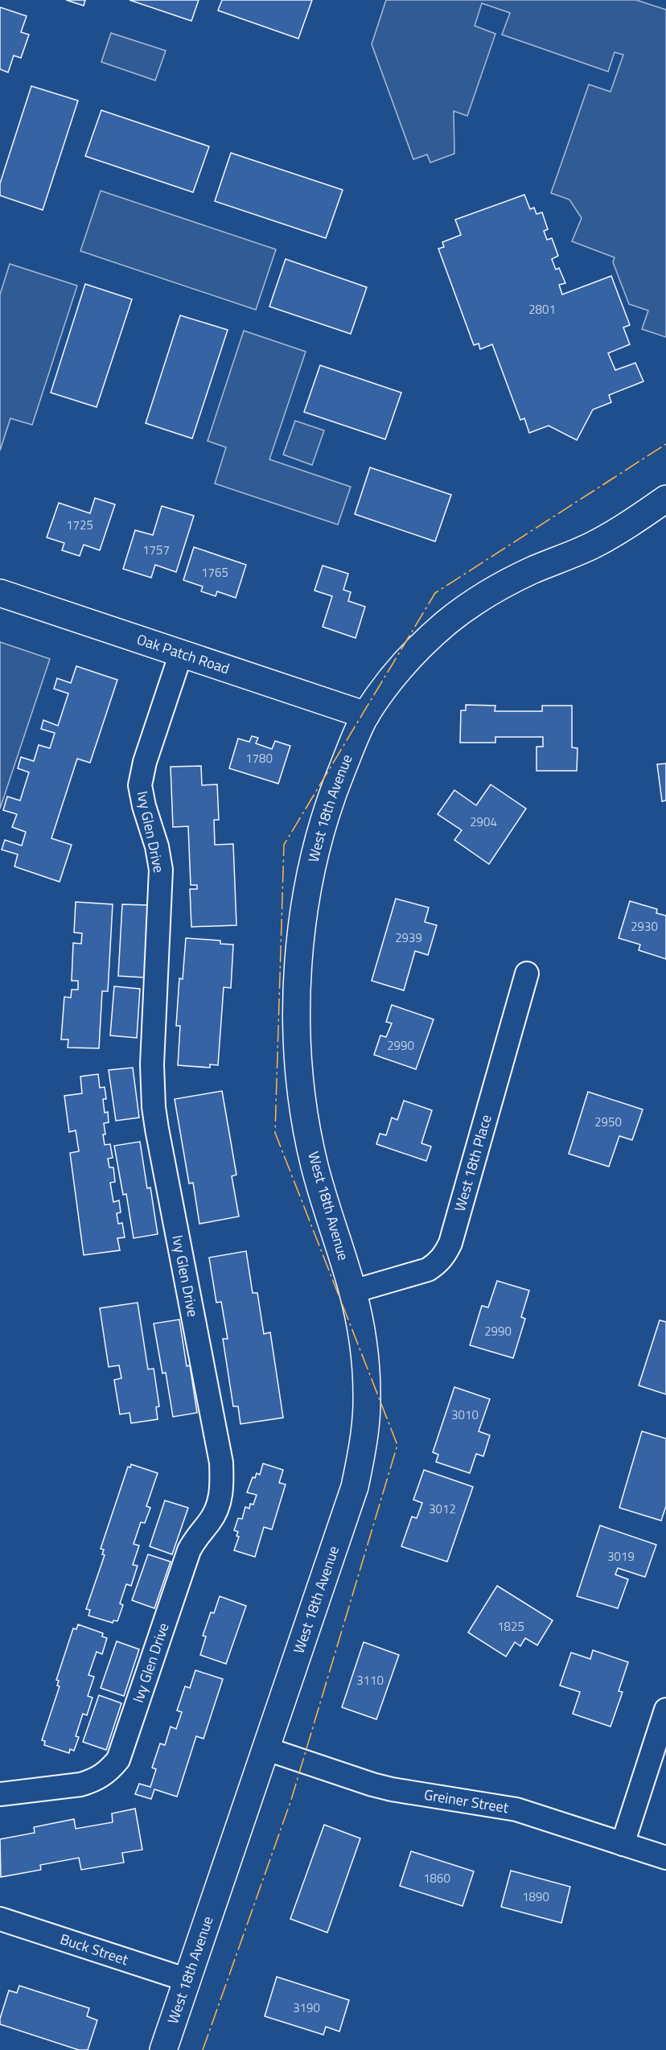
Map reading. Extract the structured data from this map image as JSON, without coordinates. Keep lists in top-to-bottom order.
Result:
{
  "streets": {
    "main road": ["Oak Patch Road", "West 18th Avenue"],
    "street": [
      "Ivy Glen Drive",
      "West 18th Place",
      "Greiner Street",
      "Buck Street"
    ]
  },
  "crossings": [
    ["Oak Patch Road", "West 18th Avenue"],
    ["Oak Patch Road", "Ivy Glen Drive"],
    ["West 18th Avenue", "West 18th Place"],
    ["West 18th Avenue", "Greiner Street"],
    ["West 18th Avenue", "Buck Street"]
  ],
  "house_numbers": [
    "2801",
    "1725",
    "1757",
    "1765",
    "1780",
    "2904",
    "2930",
    "2939",
    "2990",
    "2950",
    "2990",
    "3010",
    "3012",
    "3019",
    "1825",
    "3110",
    "1860",
    "1890",
    "3190"
  ]
}
